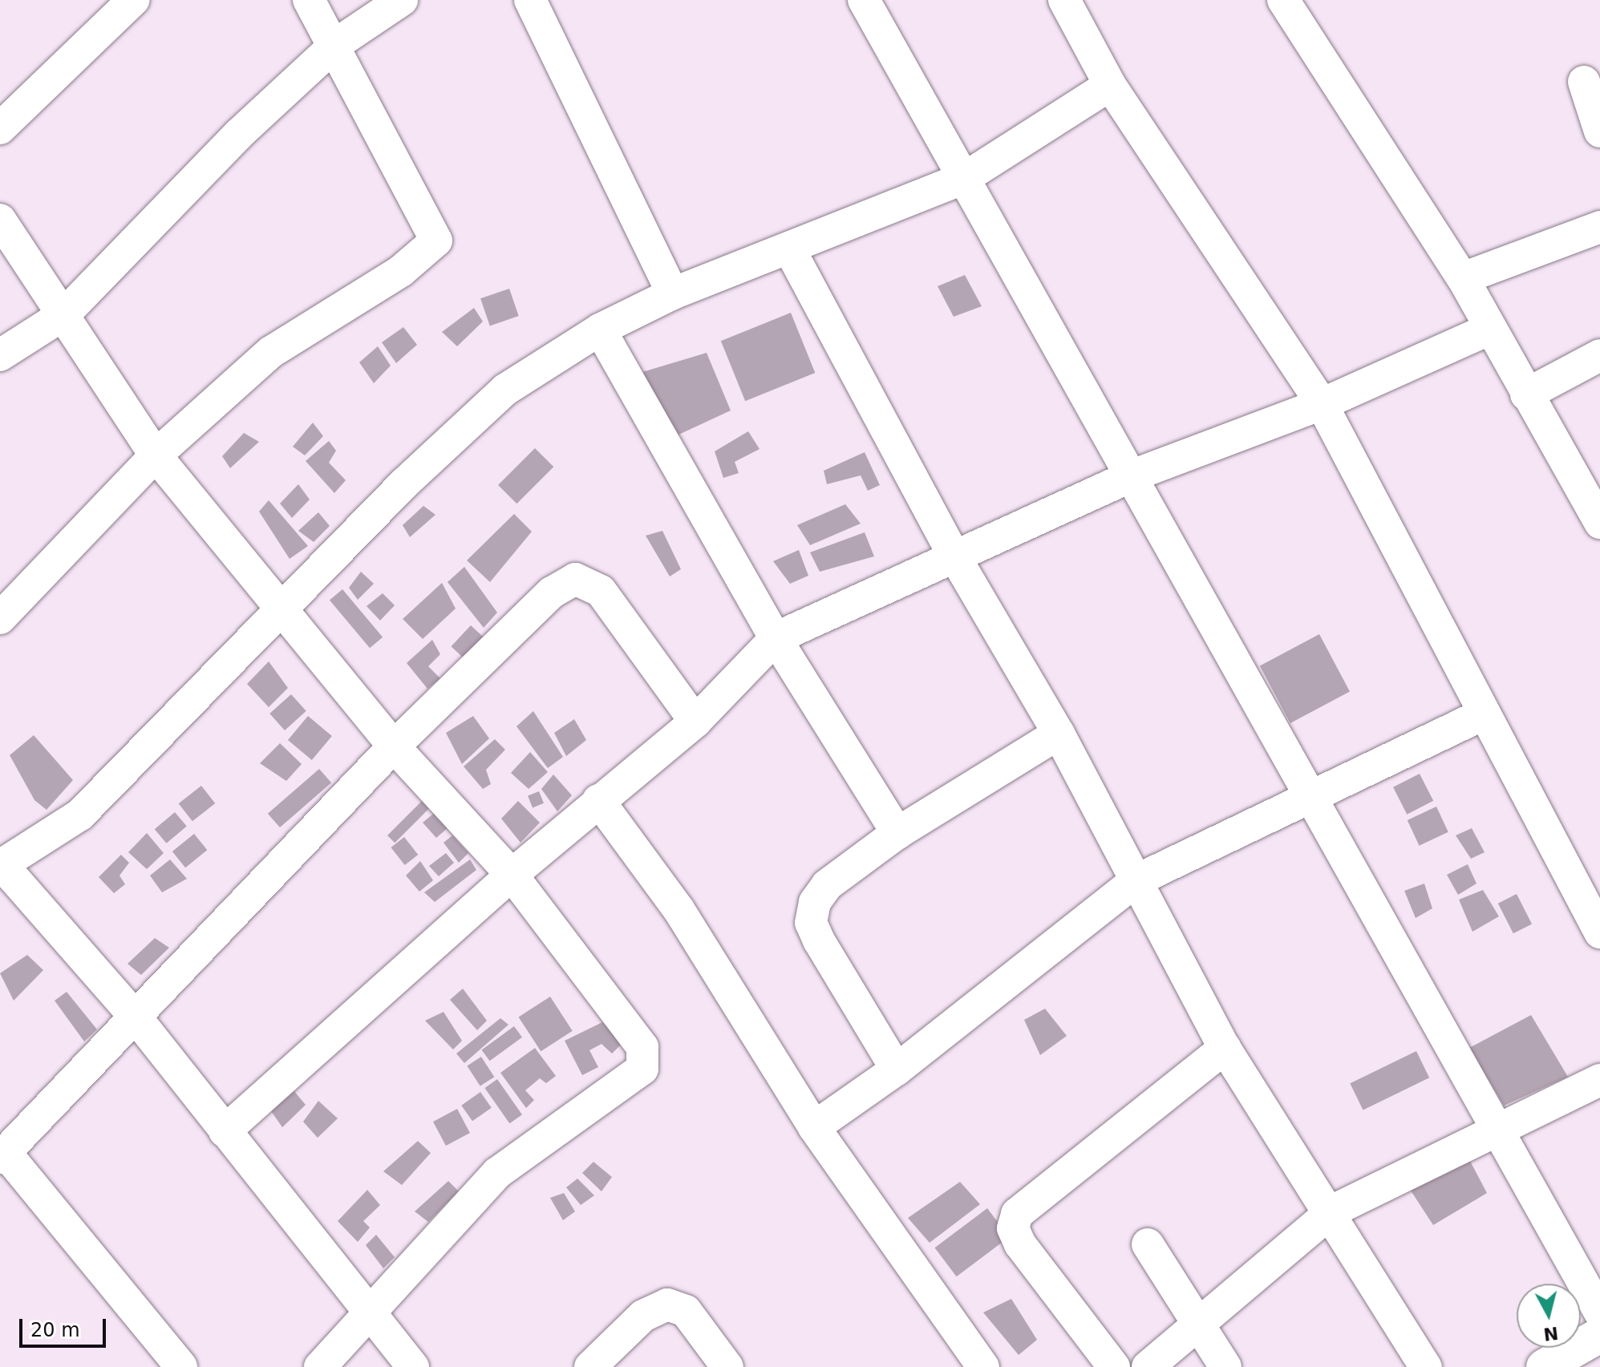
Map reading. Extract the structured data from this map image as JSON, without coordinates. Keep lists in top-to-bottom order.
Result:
{
  "scale_bar": "20 m",
  "north": "bottom"
}
